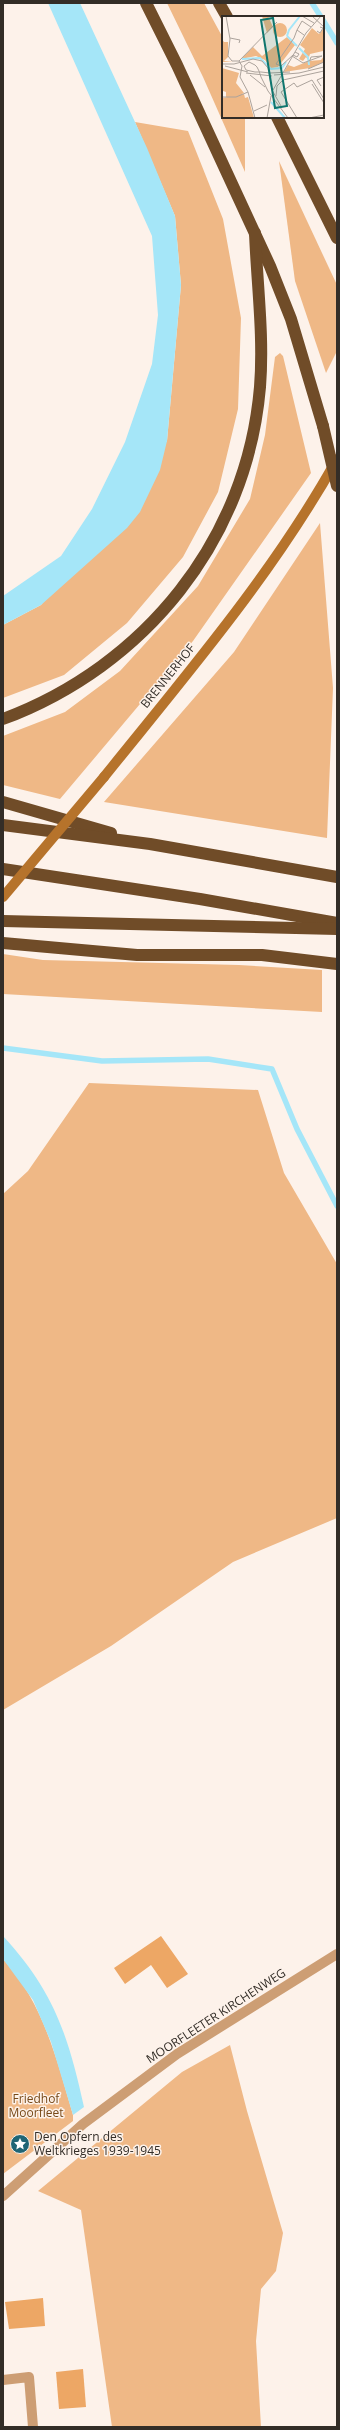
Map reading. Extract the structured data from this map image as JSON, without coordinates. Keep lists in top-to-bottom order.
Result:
{
  "streets": {
    "street": ["BRENNERHOF", "MOORFLEETER KIRCHENWEG"]
  },
  "parks": ["Friedhof Moorfleet"],
  "places": {
    "place": ["Den Opfern des Weltkrieges 1939-1945"]
  }
}
